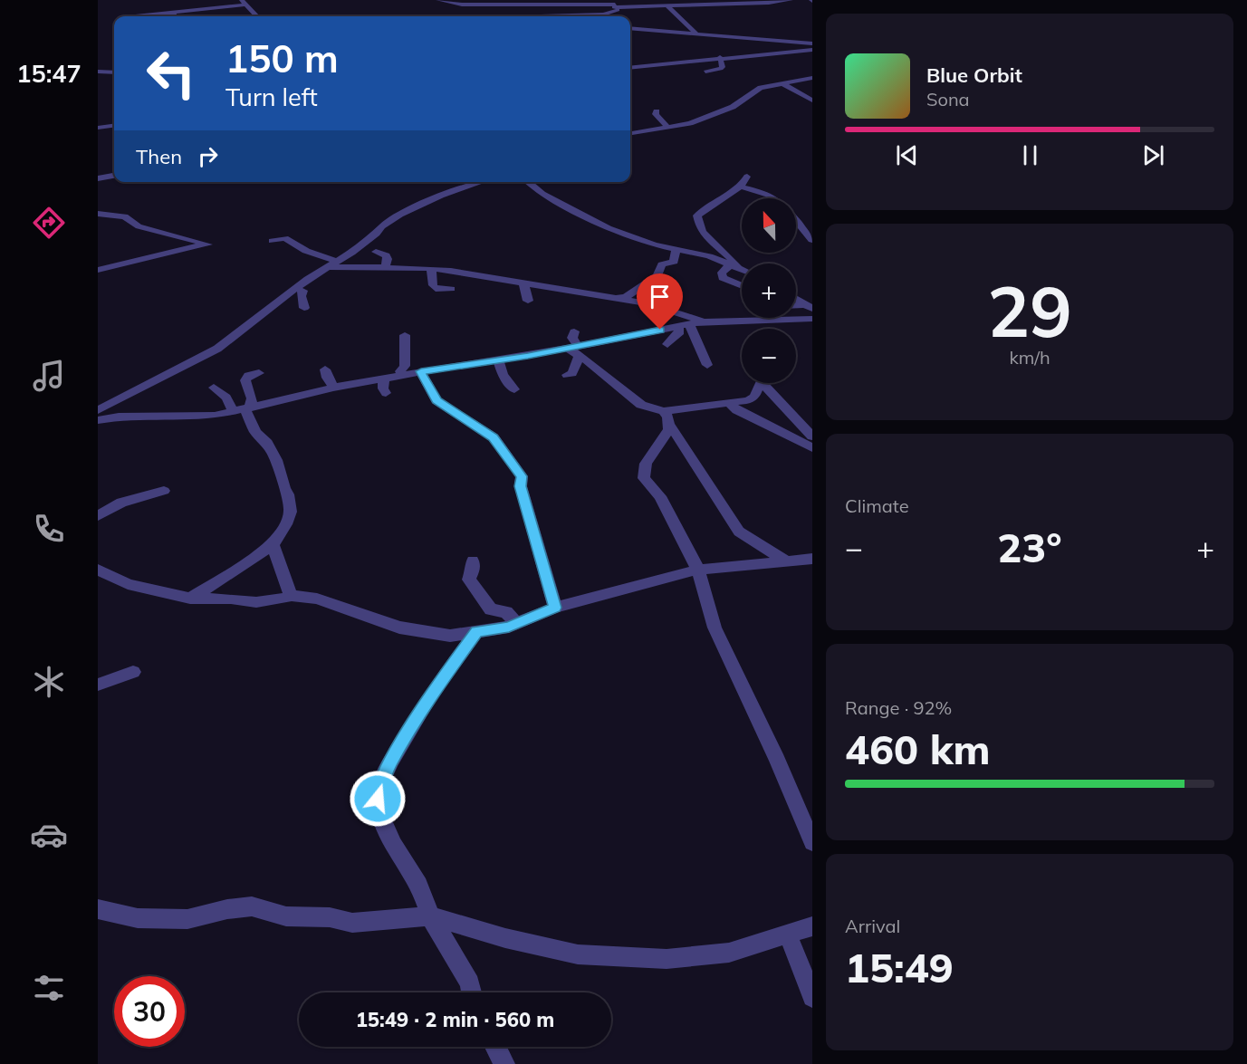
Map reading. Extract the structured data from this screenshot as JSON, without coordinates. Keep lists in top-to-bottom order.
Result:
{
  "north": "top",
  "page": {
    "tabs": "15:47",
    "turn": ["150 m", "Turn left"],
    "song": ["Blue Orbit", "Sona"],
    "then": "Then",
    "map_buttons": ["+", "−"],
    "tile": [
      ["29", "km/h"],
      "Climate",
      ["Range · 92%", "460 km"],
      ["Arrival", "15:49"]
    ],
    "heat": ["−", "23°", "+"],
    "limit": "30",
    "trip": "15:49 · 2 min · 560 m"
  }
}
